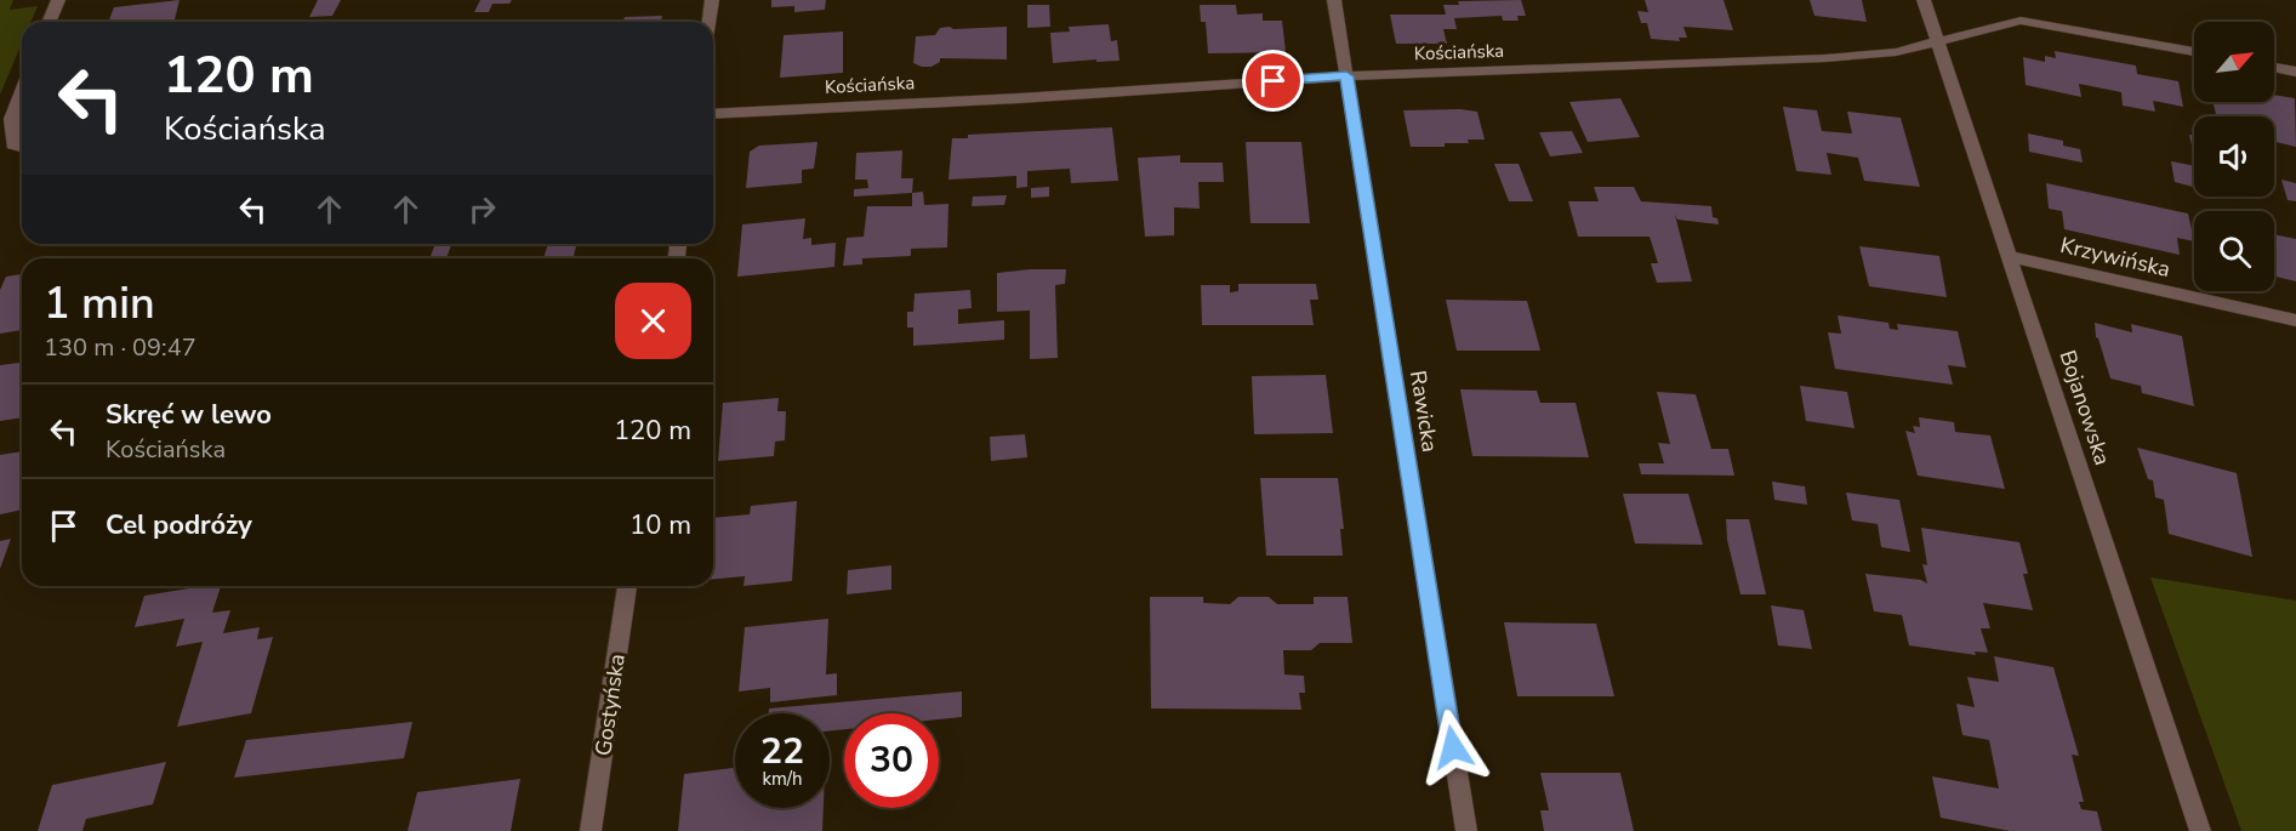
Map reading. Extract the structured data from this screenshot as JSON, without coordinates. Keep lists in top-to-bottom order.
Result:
{
  "streets": {
    "street": [
      "Kościańska",
      "Krzywińska",
      "Bojanowska",
      "Rawicka",
      "Gostyńska"
    ]
  },
  "crossings": [
    ["Kościańska", "Bojanowska"],
    ["Kościańska", "Rawicka"],
    ["Krzywińska", "Bojanowska"]
  ],
  "north": "top right",
  "page": {
    "turn": ["120 m", "Kościańska"],
    "heading": ["1 min", "130 m · 09:47"],
    "list": [
      {
        "name": "Skręć w lewo",
        "note": "Kościańska",
        "value": "120 m"
      },
      {
        "name": "Cel podróży",
        "value": "10 m"
      }
    ],
    "speed": "22 km/h",
    "limit": "30"
  }
}
